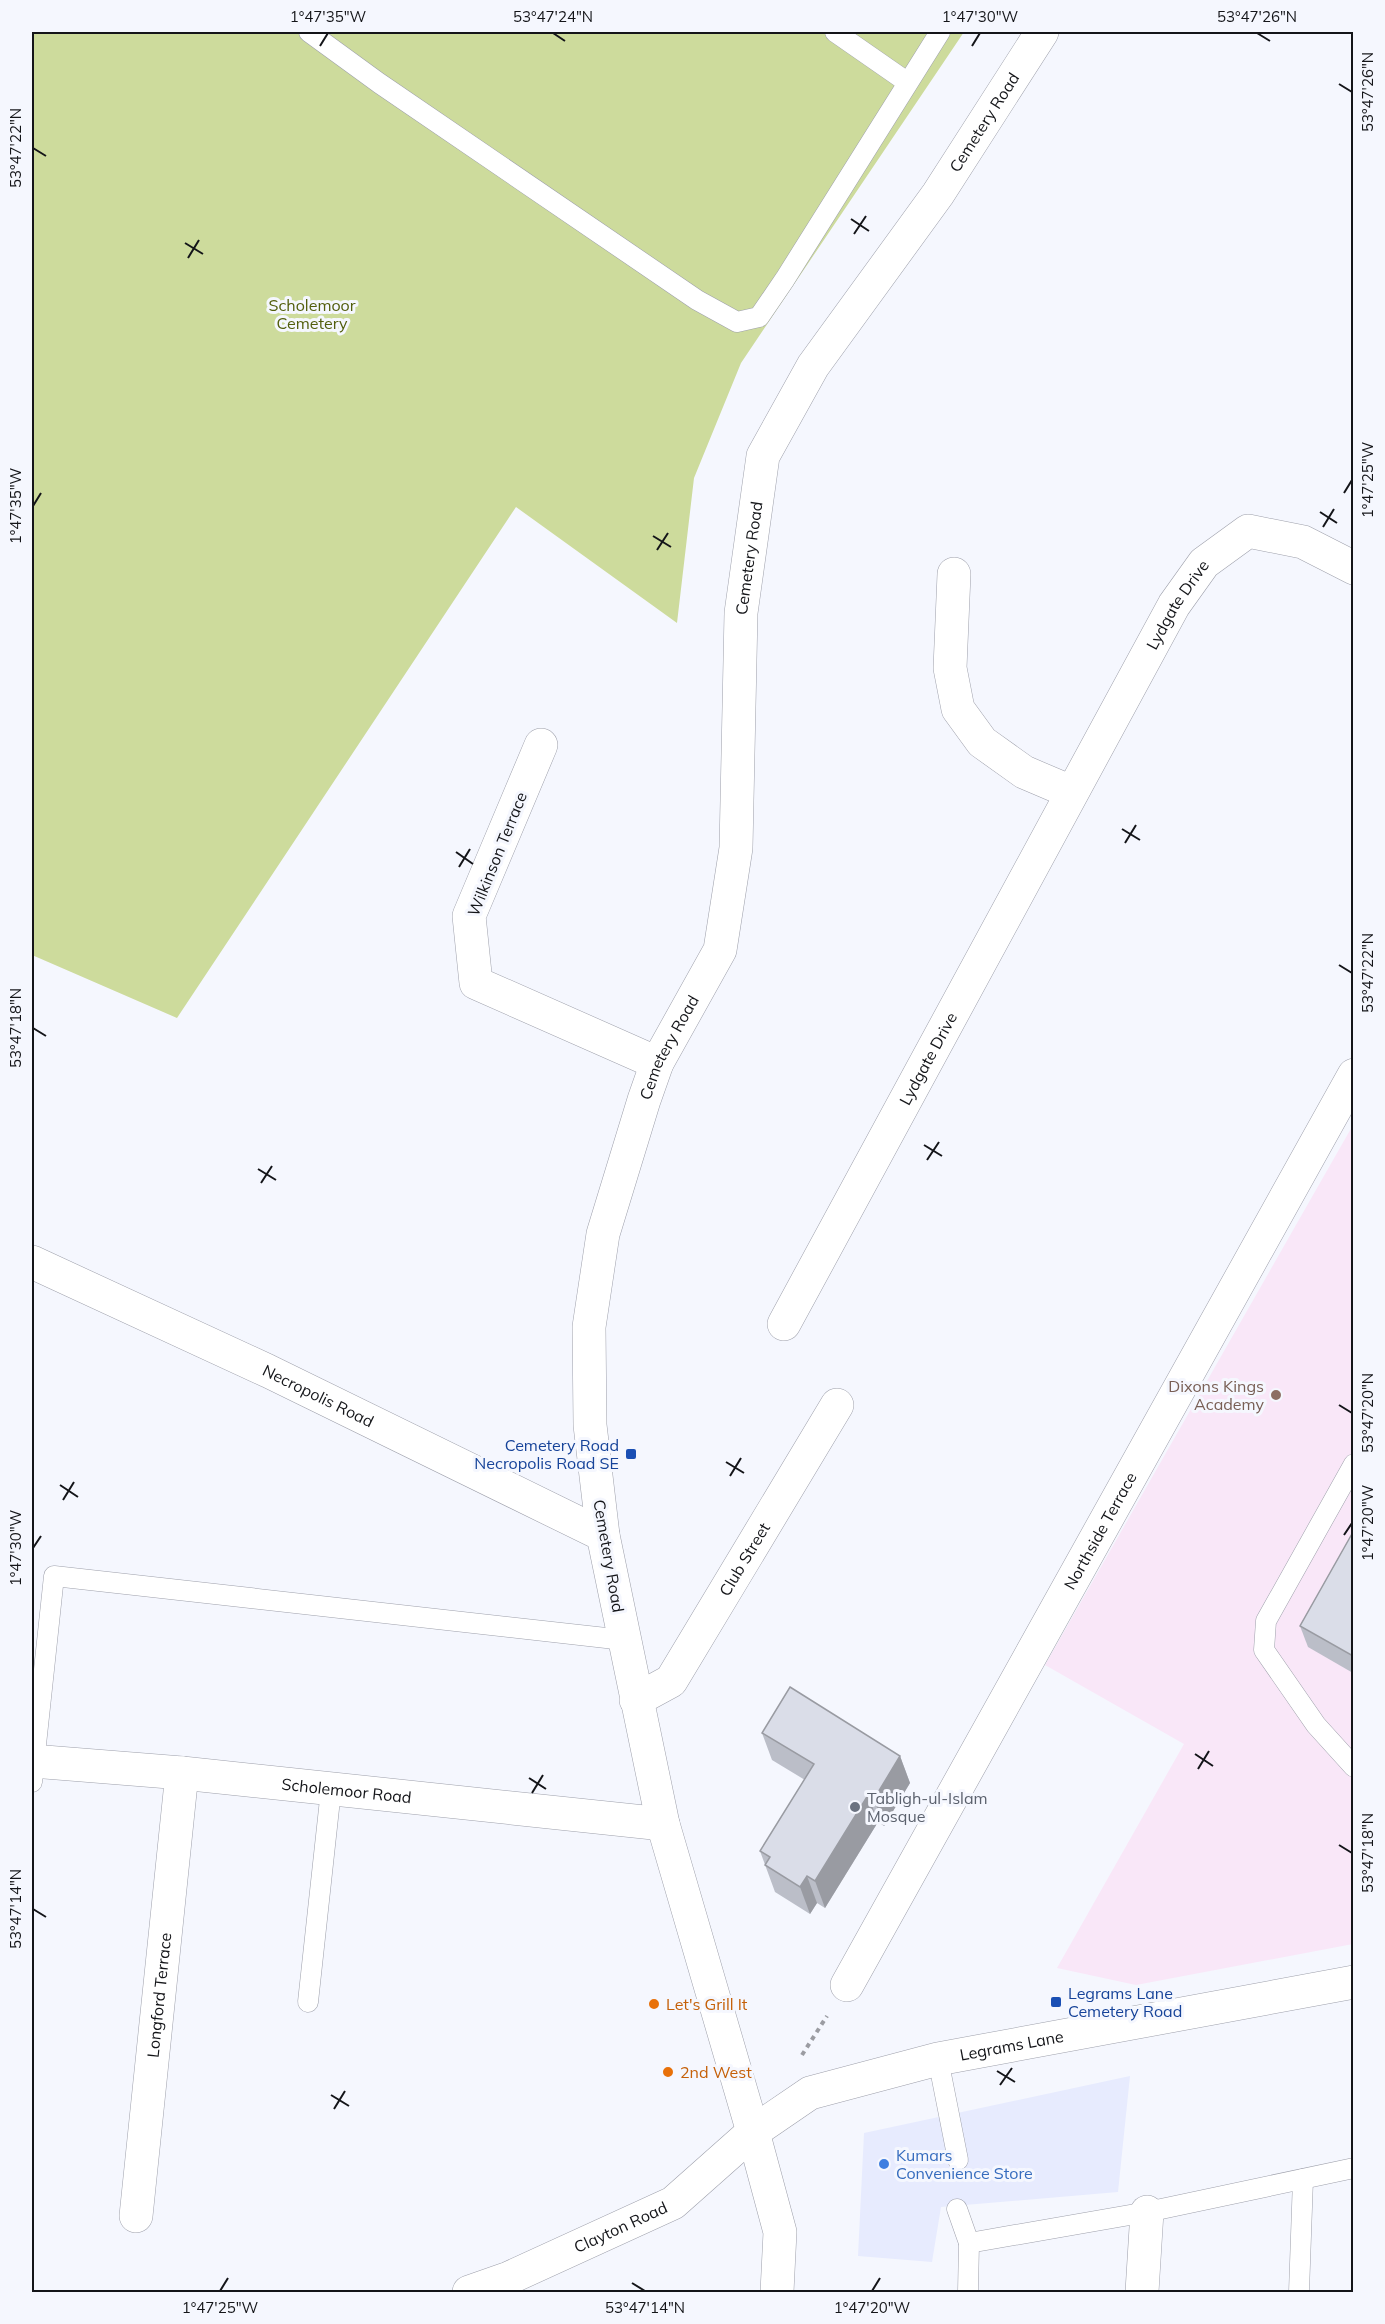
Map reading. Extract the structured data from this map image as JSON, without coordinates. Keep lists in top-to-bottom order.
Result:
{
  "streets": {
    "street": [
      "Cemetery Road",
      "Lydgate Drive",
      "Wilkinson Terrace",
      "Necropolis Road",
      "Northside Terrace",
      "Club Street",
      "Scholemoor Road",
      "Longford Terrace",
      "Legrams Lane",
      "Clayton Road"
    ]
  },
  "crossings": [
    ["Cemetery Road", "Wilkinson Terrace"],
    ["Cemetery Road", "Necropolis Road"],
    ["Cemetery Road", "Club Street"],
    ["Cemetery Road", "Scholemoor Road"],
    ["Cemetery Road", "Legrams Lane"],
    ["Cemetery Road", "Clayton Road"],
    ["Scholemoor Road", "Longford Terrace"],
    ["Legrams Lane", "Clayton Road"]
  ],
  "parks": ["Scholemoor Cemetery"],
  "places": {
    "other": [
      "Dixons Kings Academy",
      "Tabligh-ul-Islam Mosque",
      "Let's Grill It",
      "2nd West",
      "Kumars Convenience Store"
    ],
    "transit": ["Cemetery Road Necropolis Road SE", "Legrams Lane Cemetery Road"]
  },
  "coordinates": [
    "1°47'35\"W",
    "53°47'24\"N",
    "1°47'30\"W",
    "53°47'26\"N",
    "53°47'22\"N",
    "1°47'25\"W",
    "53°47'18\"N",
    "53°47'20\"N",
    "1°47'20\"W",
    "53°47'14\"N"
  ]
}
